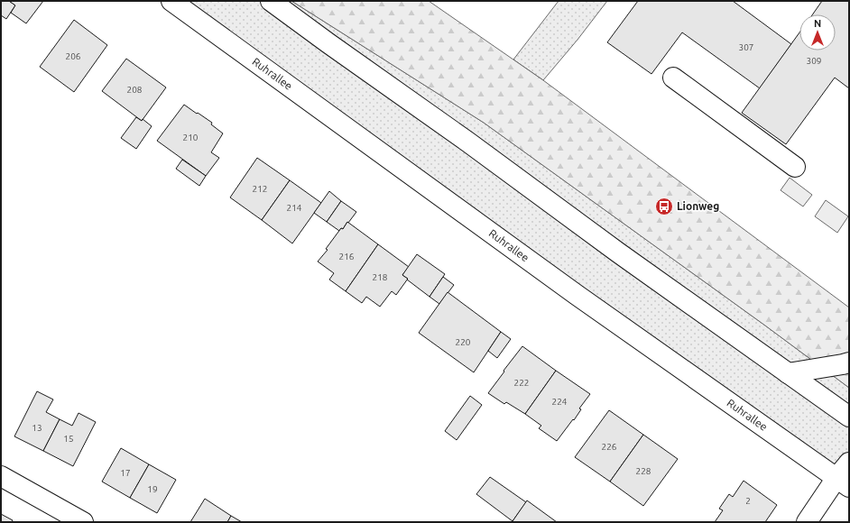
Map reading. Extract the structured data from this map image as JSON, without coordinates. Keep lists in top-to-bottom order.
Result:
{
  "streets": {
    "main road": ["Ruhrallee"]
  },
  "places": {
    "bus stop": ["Lionweg"]
  },
  "house_numbers": [
    "307",
    "206",
    "309",
    "208",
    "210",
    "212",
    "214",
    "216",
    "218",
    "220",
    "222",
    "224",
    "13",
    "15",
    "226",
    "228",
    "17",
    "19",
    "2"
  ],
  "north": "top"
}
